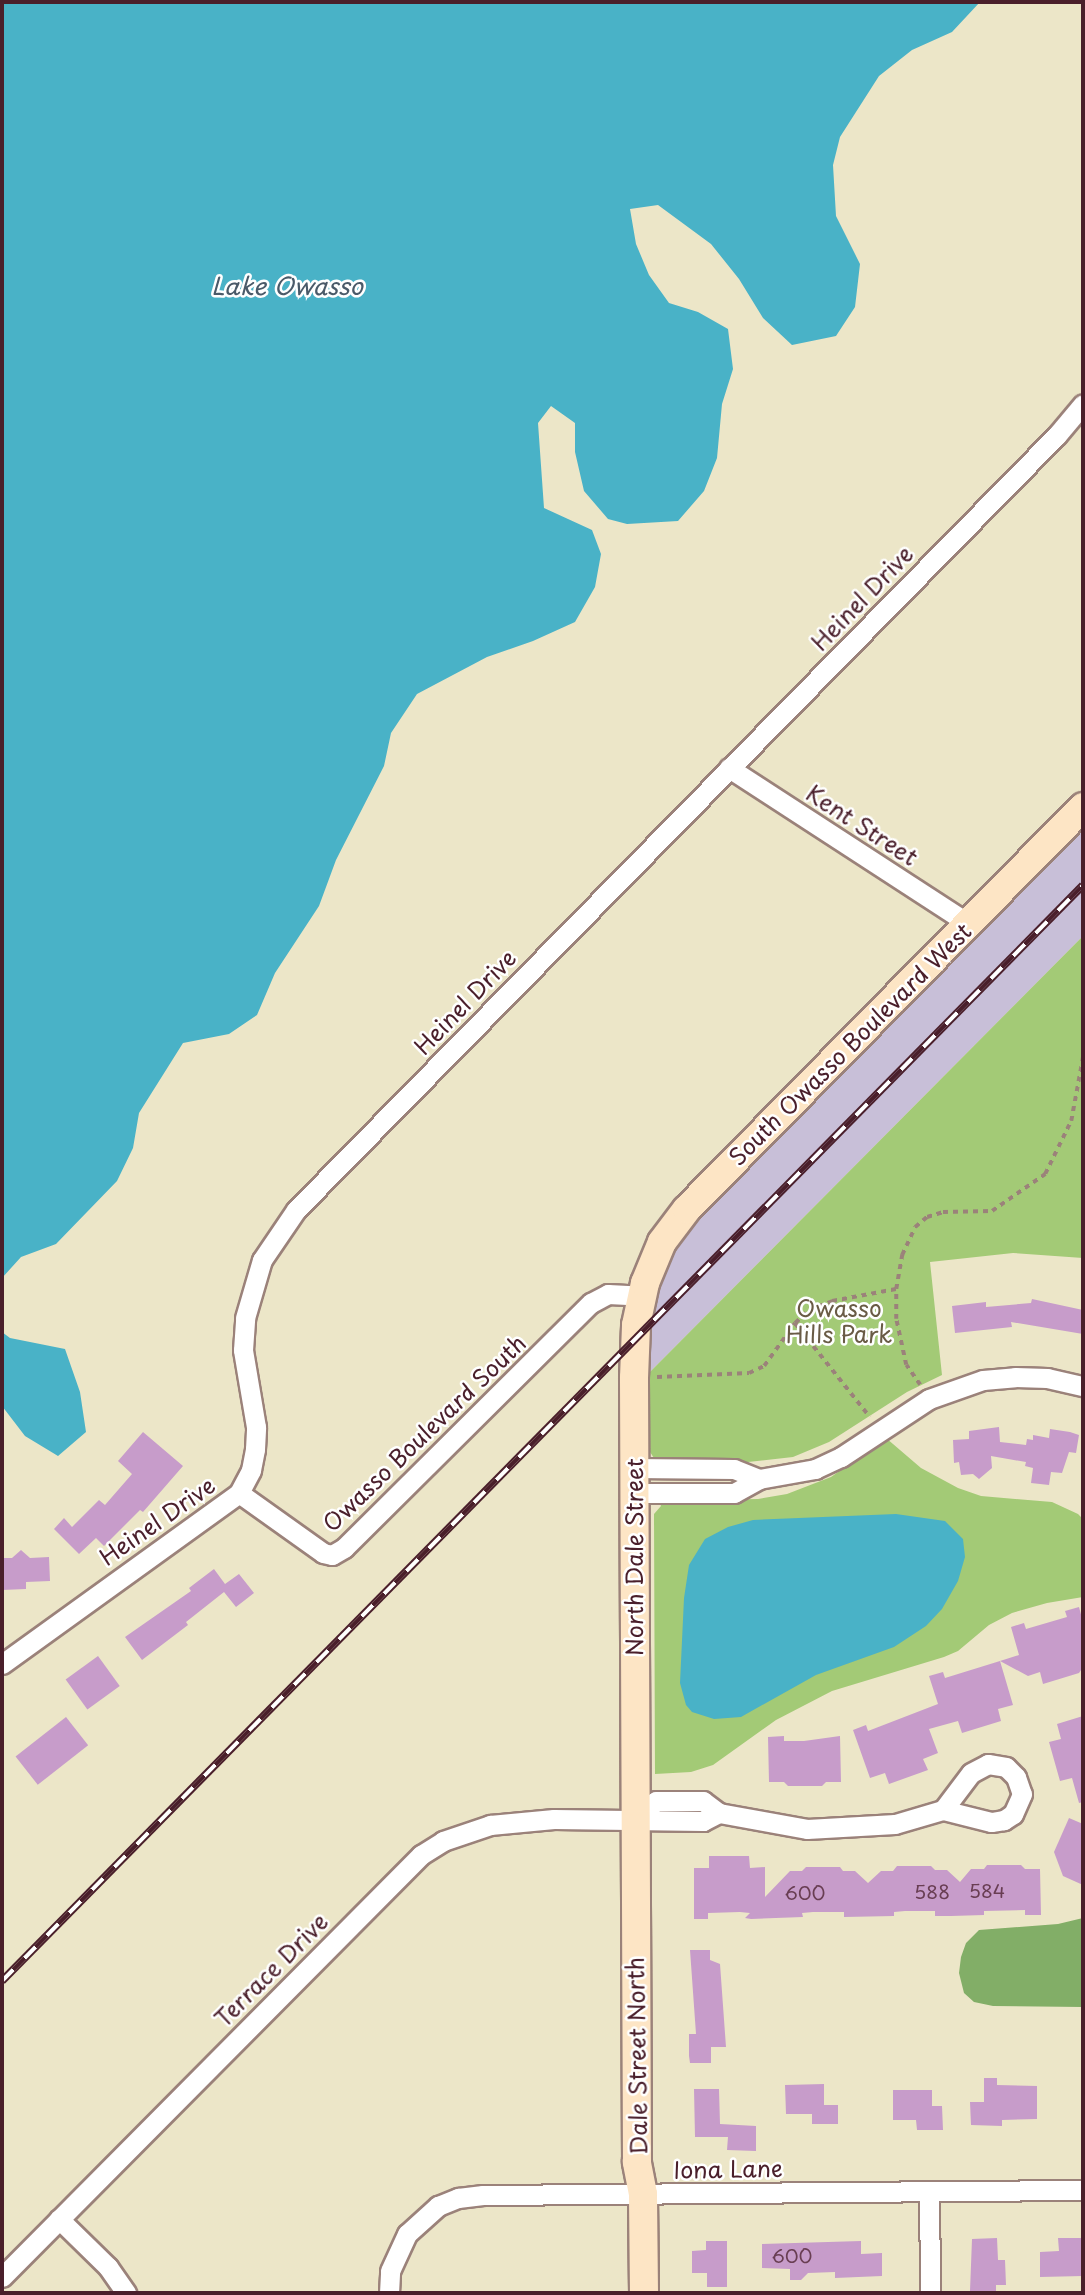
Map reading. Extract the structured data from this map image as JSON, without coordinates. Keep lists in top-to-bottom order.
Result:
{
  "streets": {
    "street": [
      "Heinel Drive",
      "Kent Street",
      "South Owasso Boulevard West",
      "Owasso Boulevard South",
      "North Dale Street",
      "Terrace Drive",
      "Dale Street North",
      "Iona Lane"
    ]
  },
  "crossings": [
    ["Heinel Drive", "Kent Street"],
    ["Heinel Drive", "Owasso Boulevard South"],
    ["Kent Street", "South Owasso Boulevard West"],
    ["South Owasso Boulevard West", "Owasso Boulevard South"],
    ["South Owasso Boulevard West", "North Dale Street"],
    ["Owasso Boulevard South", "North Dale Street"],
    ["North Dale Street", "Terrace Drive"],
    ["North Dale Street", "Dale Street North"],
    ["Terrace Drive", "Dale Street North"],
    ["Dale Street North", "Iona Lane"]
  ],
  "water": ["Lake Owasso"],
  "parks": ["Owasso Hills Park"],
  "house_numbers": [
    "584",
    "588",
    "600",
    "600"
  ]
}
